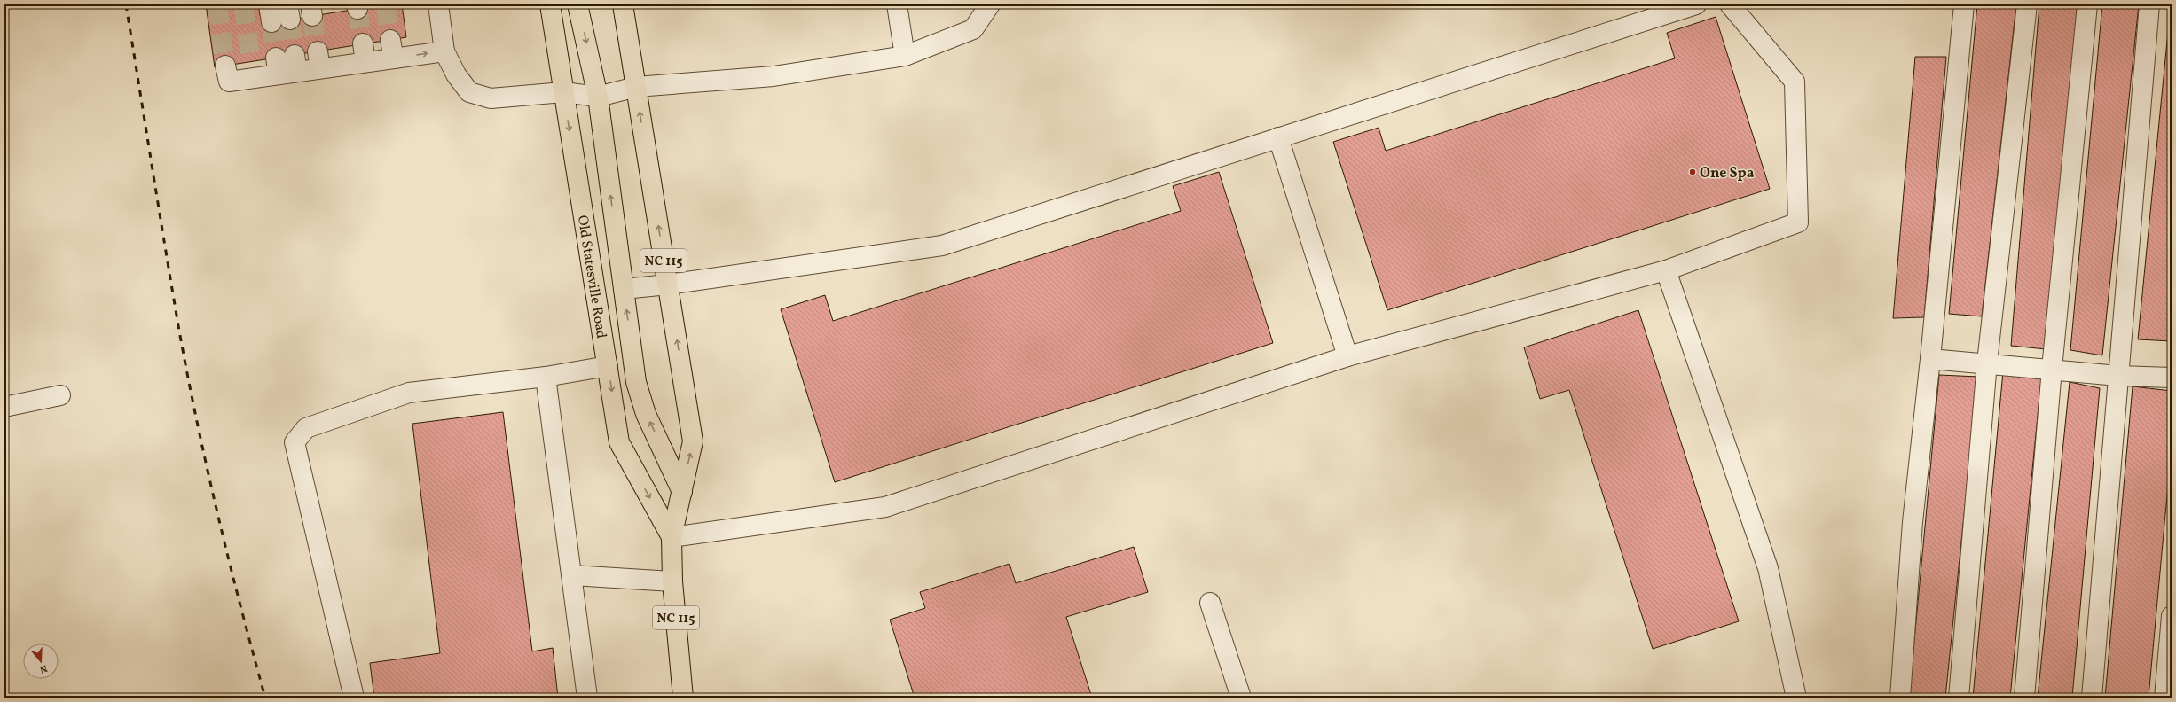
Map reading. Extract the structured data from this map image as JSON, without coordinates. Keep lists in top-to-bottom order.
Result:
{
  "streets": {
    "main road": ["NC 115", "Old Statesville Road"]
  },
  "places": ["One Spa"],
  "north": "bottom"
}
